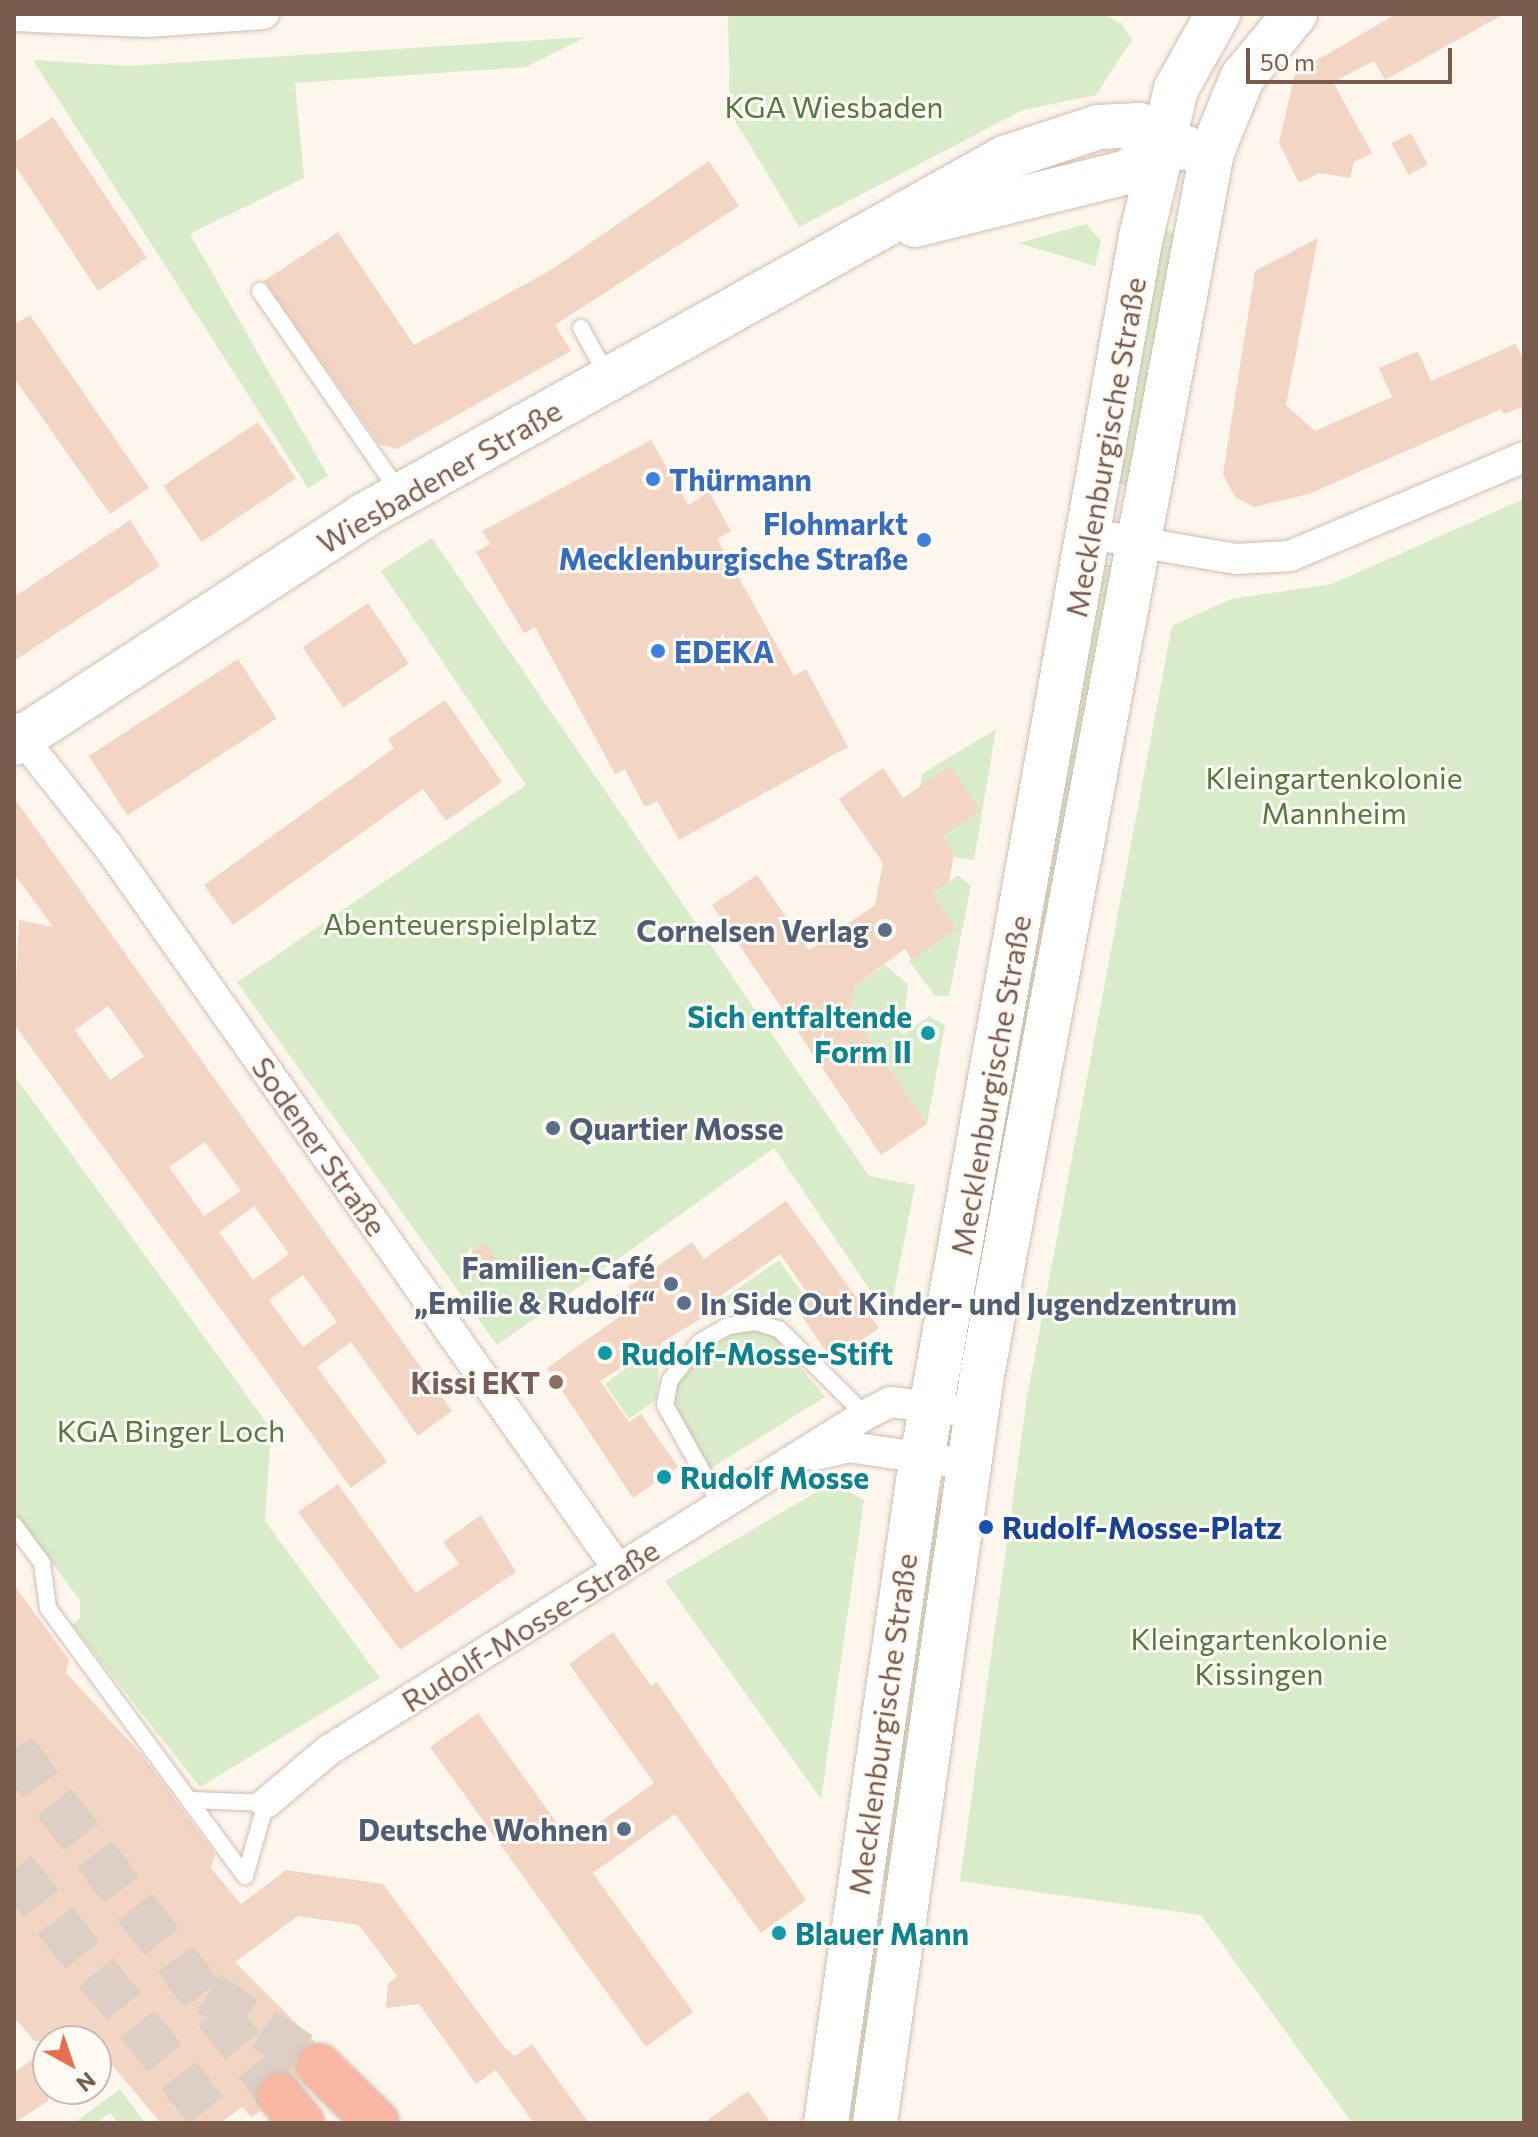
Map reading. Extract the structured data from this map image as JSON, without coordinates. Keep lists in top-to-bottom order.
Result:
{
  "streets": {
    "main road": ["Mecklenburgische Straße", "Wiesbadener Straße"],
    "street": ["Sodener Straße", "Rudolf-Mosse-Straße"]
  },
  "crossings": [
    ["Mecklenburgische Straße", "Wiesbadener Straße"],
    ["Mecklenburgische Straße", "Rudolf-Mosse-Straße"],
    ["Wiesbadener Straße", "Sodener Straße"],
    ["Sodener Straße", "Rudolf-Mosse-Straße"]
  ],
  "parks": [
    "KGA Wiesbaden",
    "Kleingartenkolonie Mannheim",
    "Abenteuerspielplatz",
    "KGA Binger Loch",
    "Kleingartenkolonie Kissingen"
  ],
  "places": [
    "Thürmann",
    "Flohmarkt Mecklenburgische Straße",
    "EDEKA",
    "Cornelsen Verlag",
    "Sich entfaltende Form II",
    "Quartier Mosse",
    "Familien-Café „Emilie & Rudolf“",
    "In Side Out Kinder- und Jugendzentrum",
    "Rudolf-Mosse-Stift",
    "Kissi EKT",
    "Rudolf Mosse",
    "Rudolf-Mosse-Platz",
    "Deutsche Wohnen",
    "Blauer Mann"
  ],
  "scale_bar": "50 m",
  "north": "bottom right"
}
